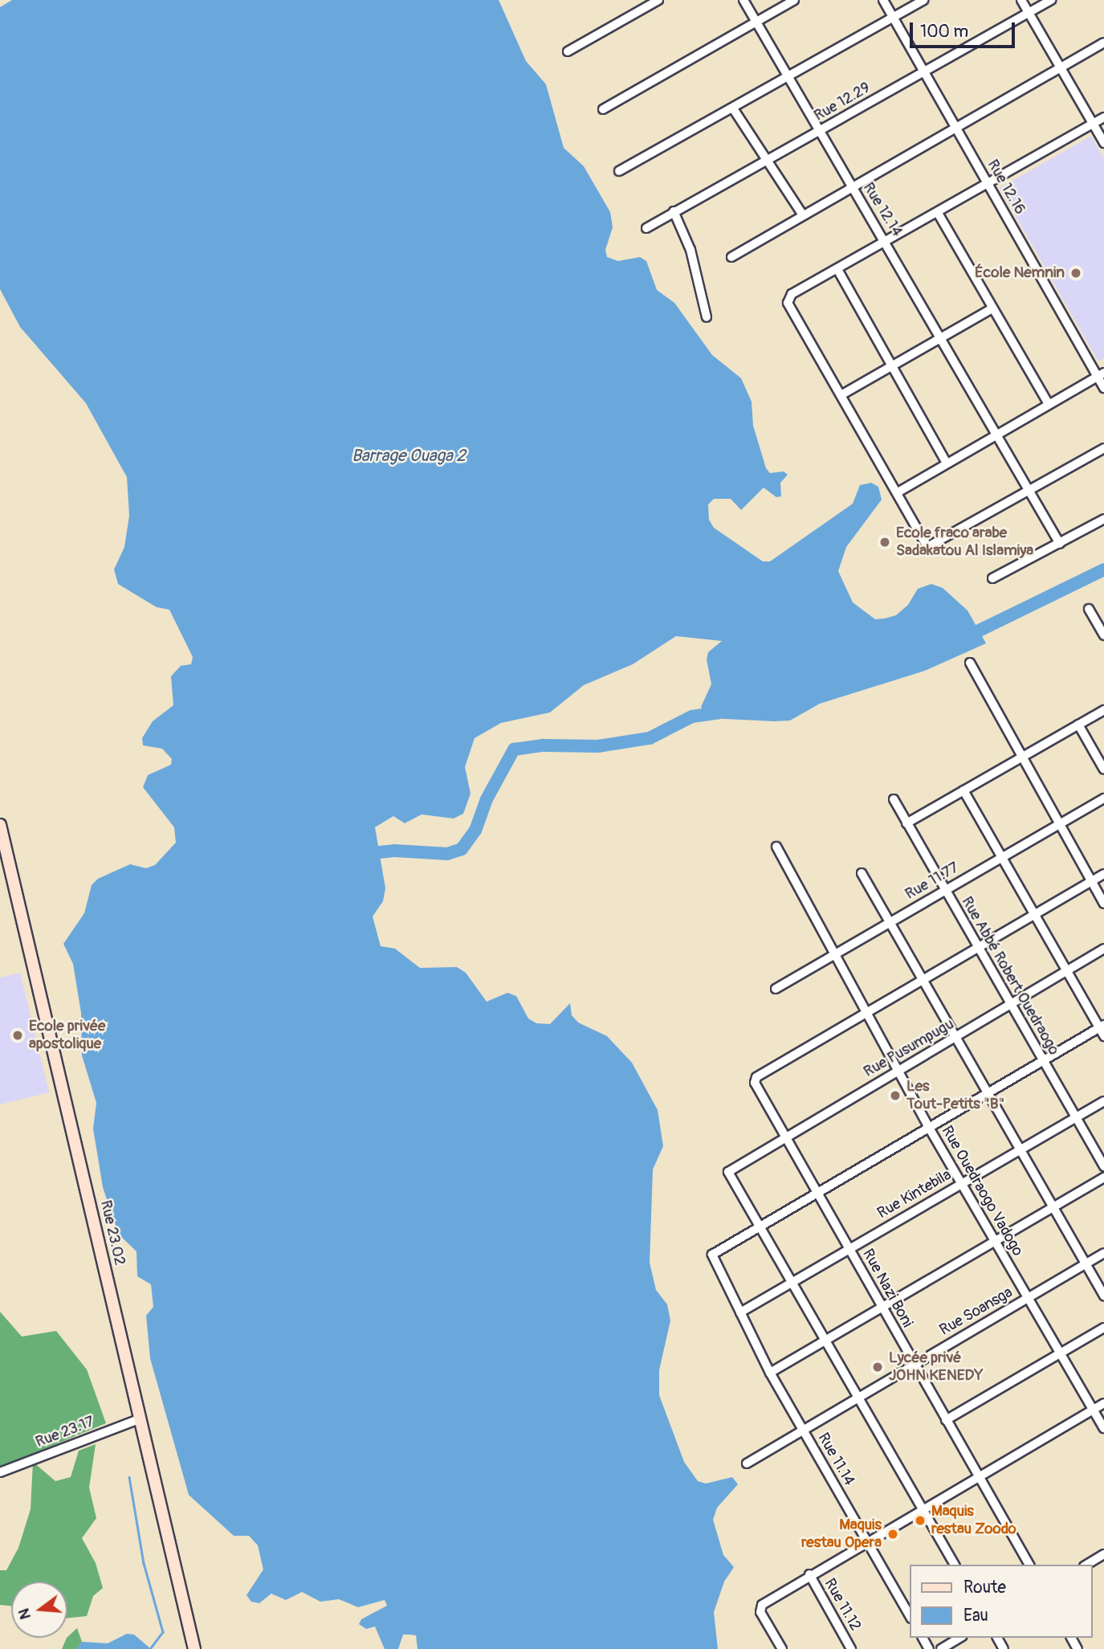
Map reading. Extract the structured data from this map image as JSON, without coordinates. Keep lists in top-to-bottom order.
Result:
{
  "streets": {
    "street": [
      "Rue 12.29",
      "Rue 12.16",
      "Rue 12.14",
      "Rue 11.77",
      "Rue Abbé Robert Ouedraogo",
      "Rue Pusumpugu",
      "Rue Ouedraogo Vadogo",
      "Rue Kintebila",
      "Rue 23.02",
      "Rue Nazi Boni",
      "Rue Soansga",
      "Rue 23.17",
      "Rue 11.14",
      "Rue 11.12"
    ]
  },
  "crossings": [
    ["Rue 12.29", "Rue 12.16"],
    ["Rue 12.29", "Rue 12.14"],
    ["Rue 11.77", "Rue Abbé Robert Ouedraogo"],
    ["Rue 11.77", "Rue Ouedraogo Vadogo"],
    ["Rue Abbé Robert Ouedraogo", "Rue Pusumpugu"],
    ["Rue Abbé Robert Ouedraogo", "Rue Kintebila"],
    ["Rue Pusumpugu", "Rue Ouedraogo Vadogo"],
    ["Rue Pusumpugu", "Rue Nazi Boni"],
    ["Rue Pusumpugu", "Rue 11.14"],
    ["Rue Ouedraogo Vadogo", "Rue Kintebila"],
    ["Rue Ouedraogo Vadogo", "Rue Nazi Boni"],
    ["Rue Ouedraogo Vadogo", "Rue Soansga"],
    ["Rue Kintebila", "Rue Nazi Boni"],
    ["Rue Kintebila", "Rue 11.14"],
    ["Rue 23.02", "Rue 23.17"],
    ["Rue Nazi Boni", "Rue Soansga"],
    ["Rue Soansga", "Rue 11.14"]
  ],
  "water": ["Barrage Ouaga 2"],
  "places": [
    "École Nemnin",
    "Ecole fraco arabe Sadakatou Al Islamiya",
    "Ecole privée apostolique",
    "Les Tout-Petits \"B\"",
    "Lycée privé JOHN KENEDY",
    "Maquis restau Zoodo",
    "Maquis restau Opera"
  ],
  "legend": ["Route", "Eau"],
  "scale_bar": "100 m",
  "north": "left"
}
